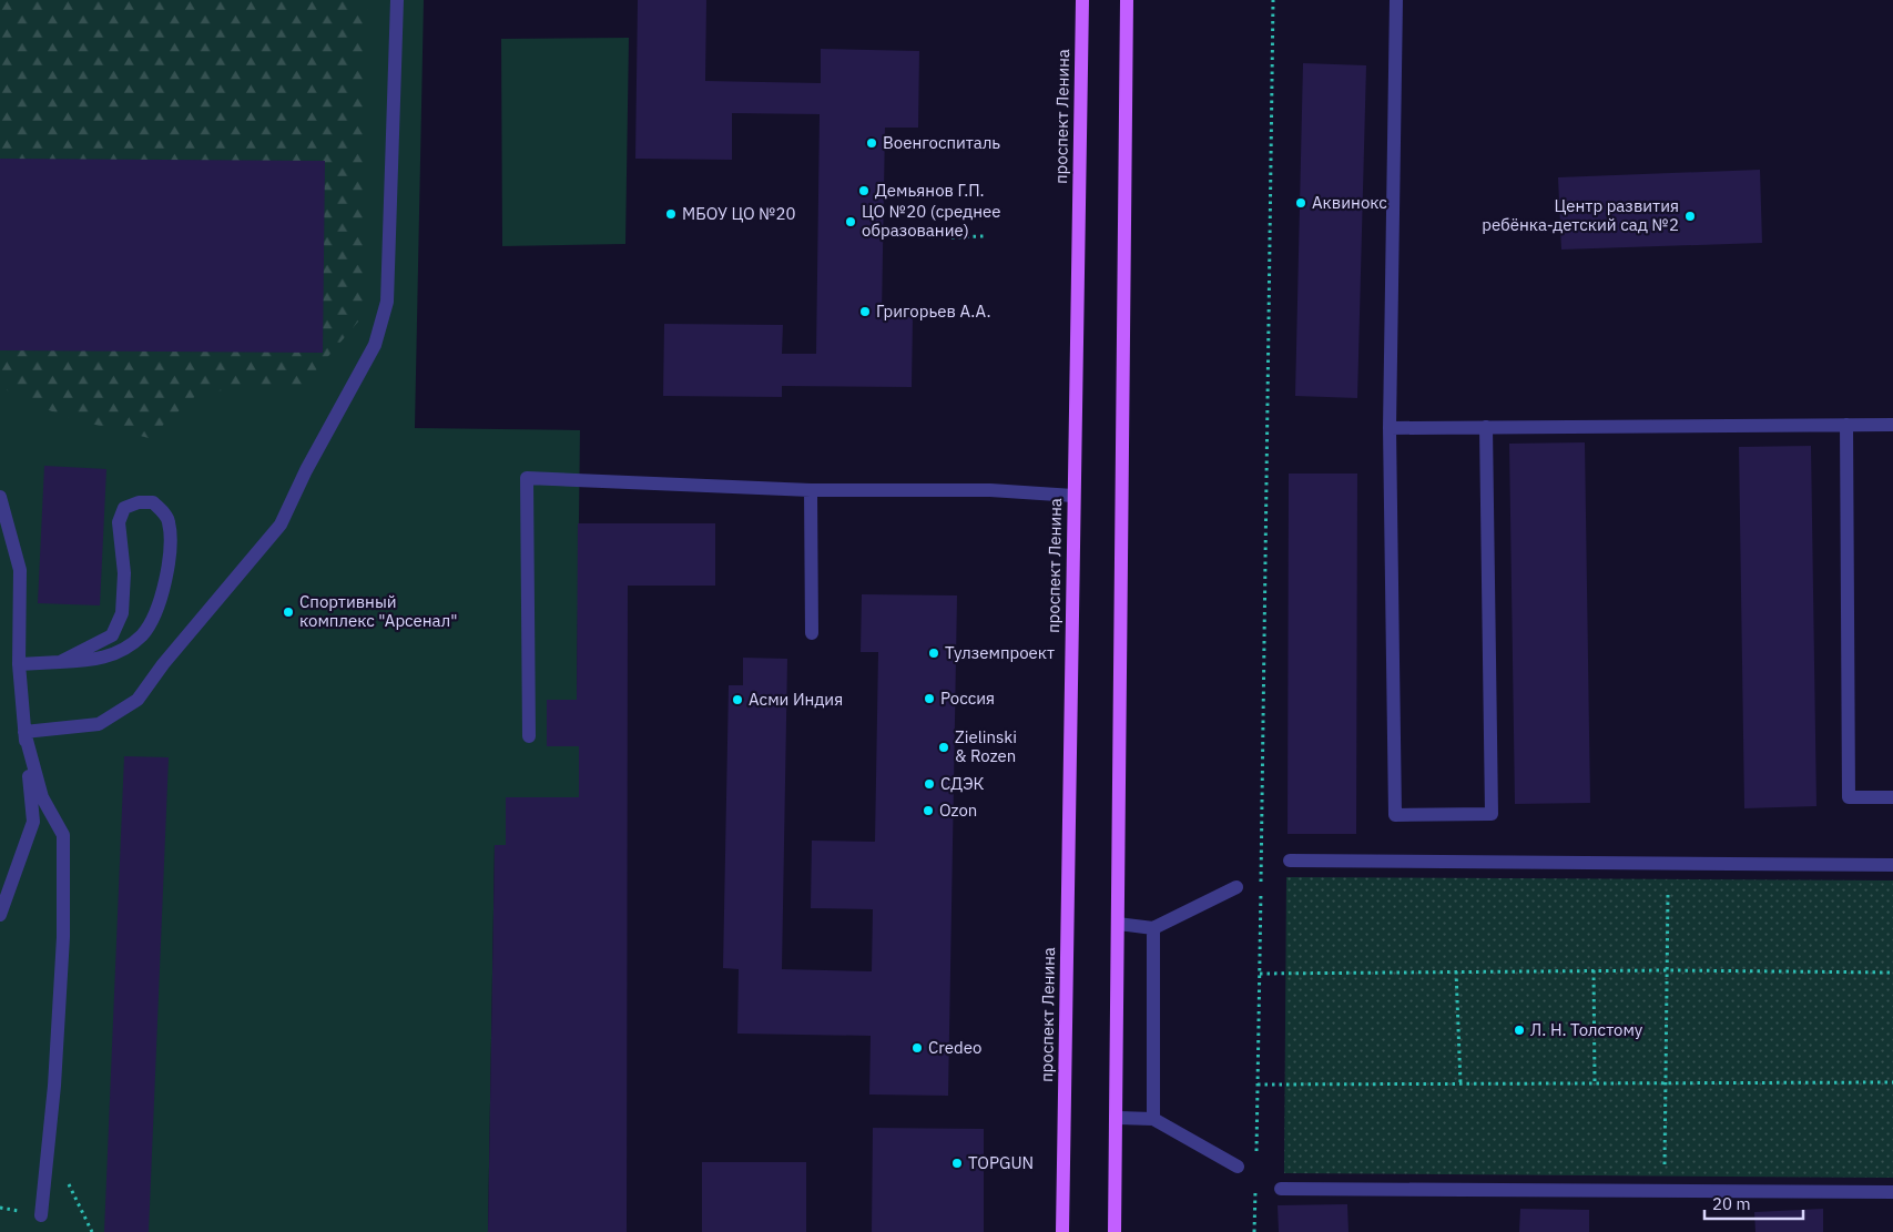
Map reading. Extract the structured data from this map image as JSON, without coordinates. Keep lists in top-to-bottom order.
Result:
{
  "streets": {
    "main road": ["проспект Ленина"]
  },
  "places": [
    "Военгоспиталь",
    "Демьянов Г.П.",
    "Аквинокс",
    "МБОУ ЦО №20",
    "Центр развития ребёнка-детский сад №2",
    "ЦО №20 (среднее образование)",
    "Григорьев А.А.",
    "Спортивный комплекс \"Арсенал\"",
    "Тулземпроект",
    "Россия",
    "Асми Индия",
    "Zielinski & Rozen",
    "СДЭК",
    "Ozon",
    "Л. Н. Толстому",
    "Credeo",
    "TOPGUN"
  ],
  "scale_bar": "20 m"
}
